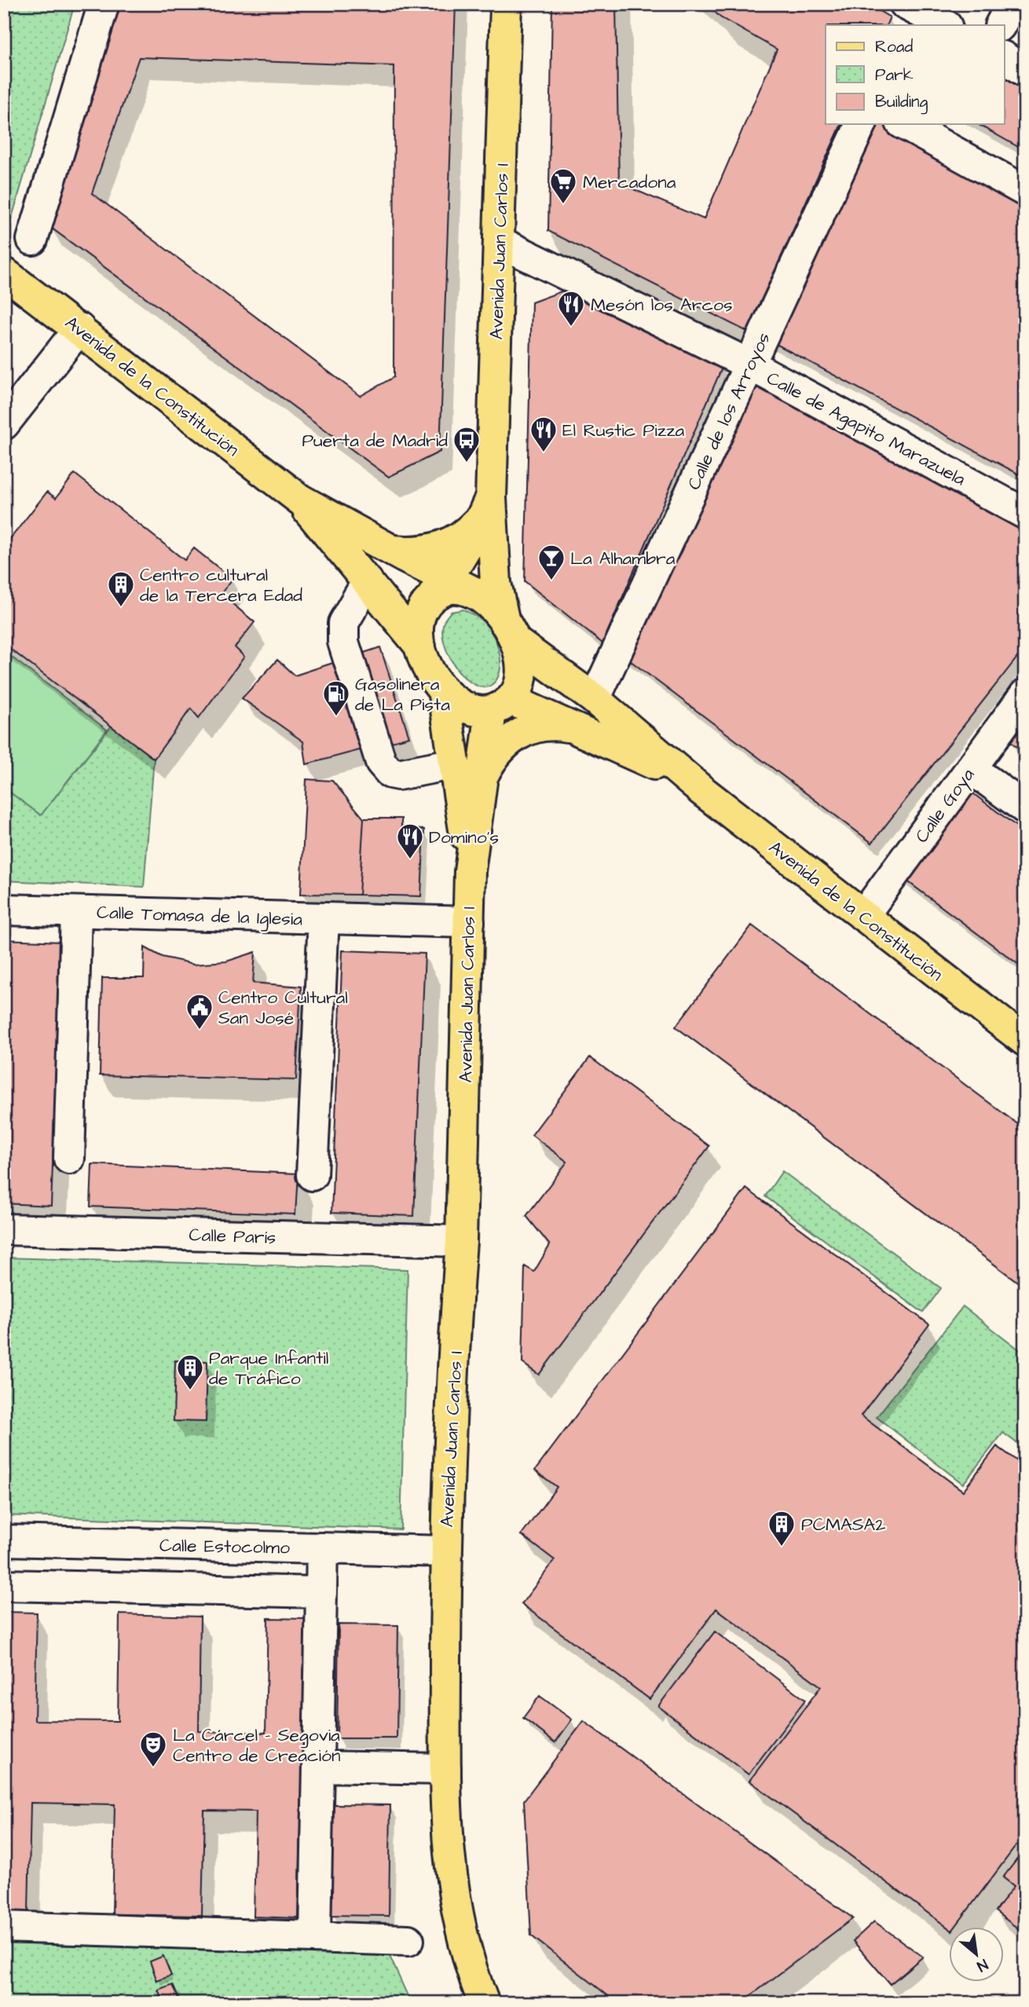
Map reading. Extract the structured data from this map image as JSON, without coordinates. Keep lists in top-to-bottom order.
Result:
{
  "streets": {
    "main road": ["Avenida Juan Carlos I", "Avenida de la Constitución"],
    "street": [
      "Calle de los Arroyos",
      "Calle de Agapito Marazuela",
      "Calle Goya",
      "Calle Tomasa de la Iglesia",
      "Calle París",
      "Calle Estocolmo"
    ]
  },
  "crossings": [
    ["Avenida Juan Carlos I", "Avenida de la Constitución"],
    ["Avenida Juan Carlos I", "Calle de Agapito Marazuela"],
    ["Avenida Juan Carlos I", "Calle Tomasa de la Iglesia"],
    ["Avenida Juan Carlos I", "Calle París"],
    ["Avenida Juan Carlos I", "Calle Estocolmo"],
    ["Avenida de la Constitución", "Calle de los Arroyos"],
    ["Avenida de la Constitución", "Calle Goya"],
    ["Calle de los Arroyos", "Calle de Agapito Marazuela"]
  ],
  "places": {
    "supermarket": ["Mercadona"],
    "restaurant": ["Mesón los Arcos", "El Rustic Pizza", "Domino's"],
    "bus stop": ["Puerta de Madrid"],
    "bar": ["La Alhambra"],
    "building": ["Centro cultural de la Tercera Edad", "Parque Infantil de Tráfico", "PCMASA2"],
    "fuel station": ["Gasolinera de La Pista"],
    "public building": ["Centro Cultural San José"],
    "theatre": ["La Cárcel - Segovia Centro de Creación"]
  },
  "legend": ["Road", "Park", "Building"],
  "north": "bottom right"
}
